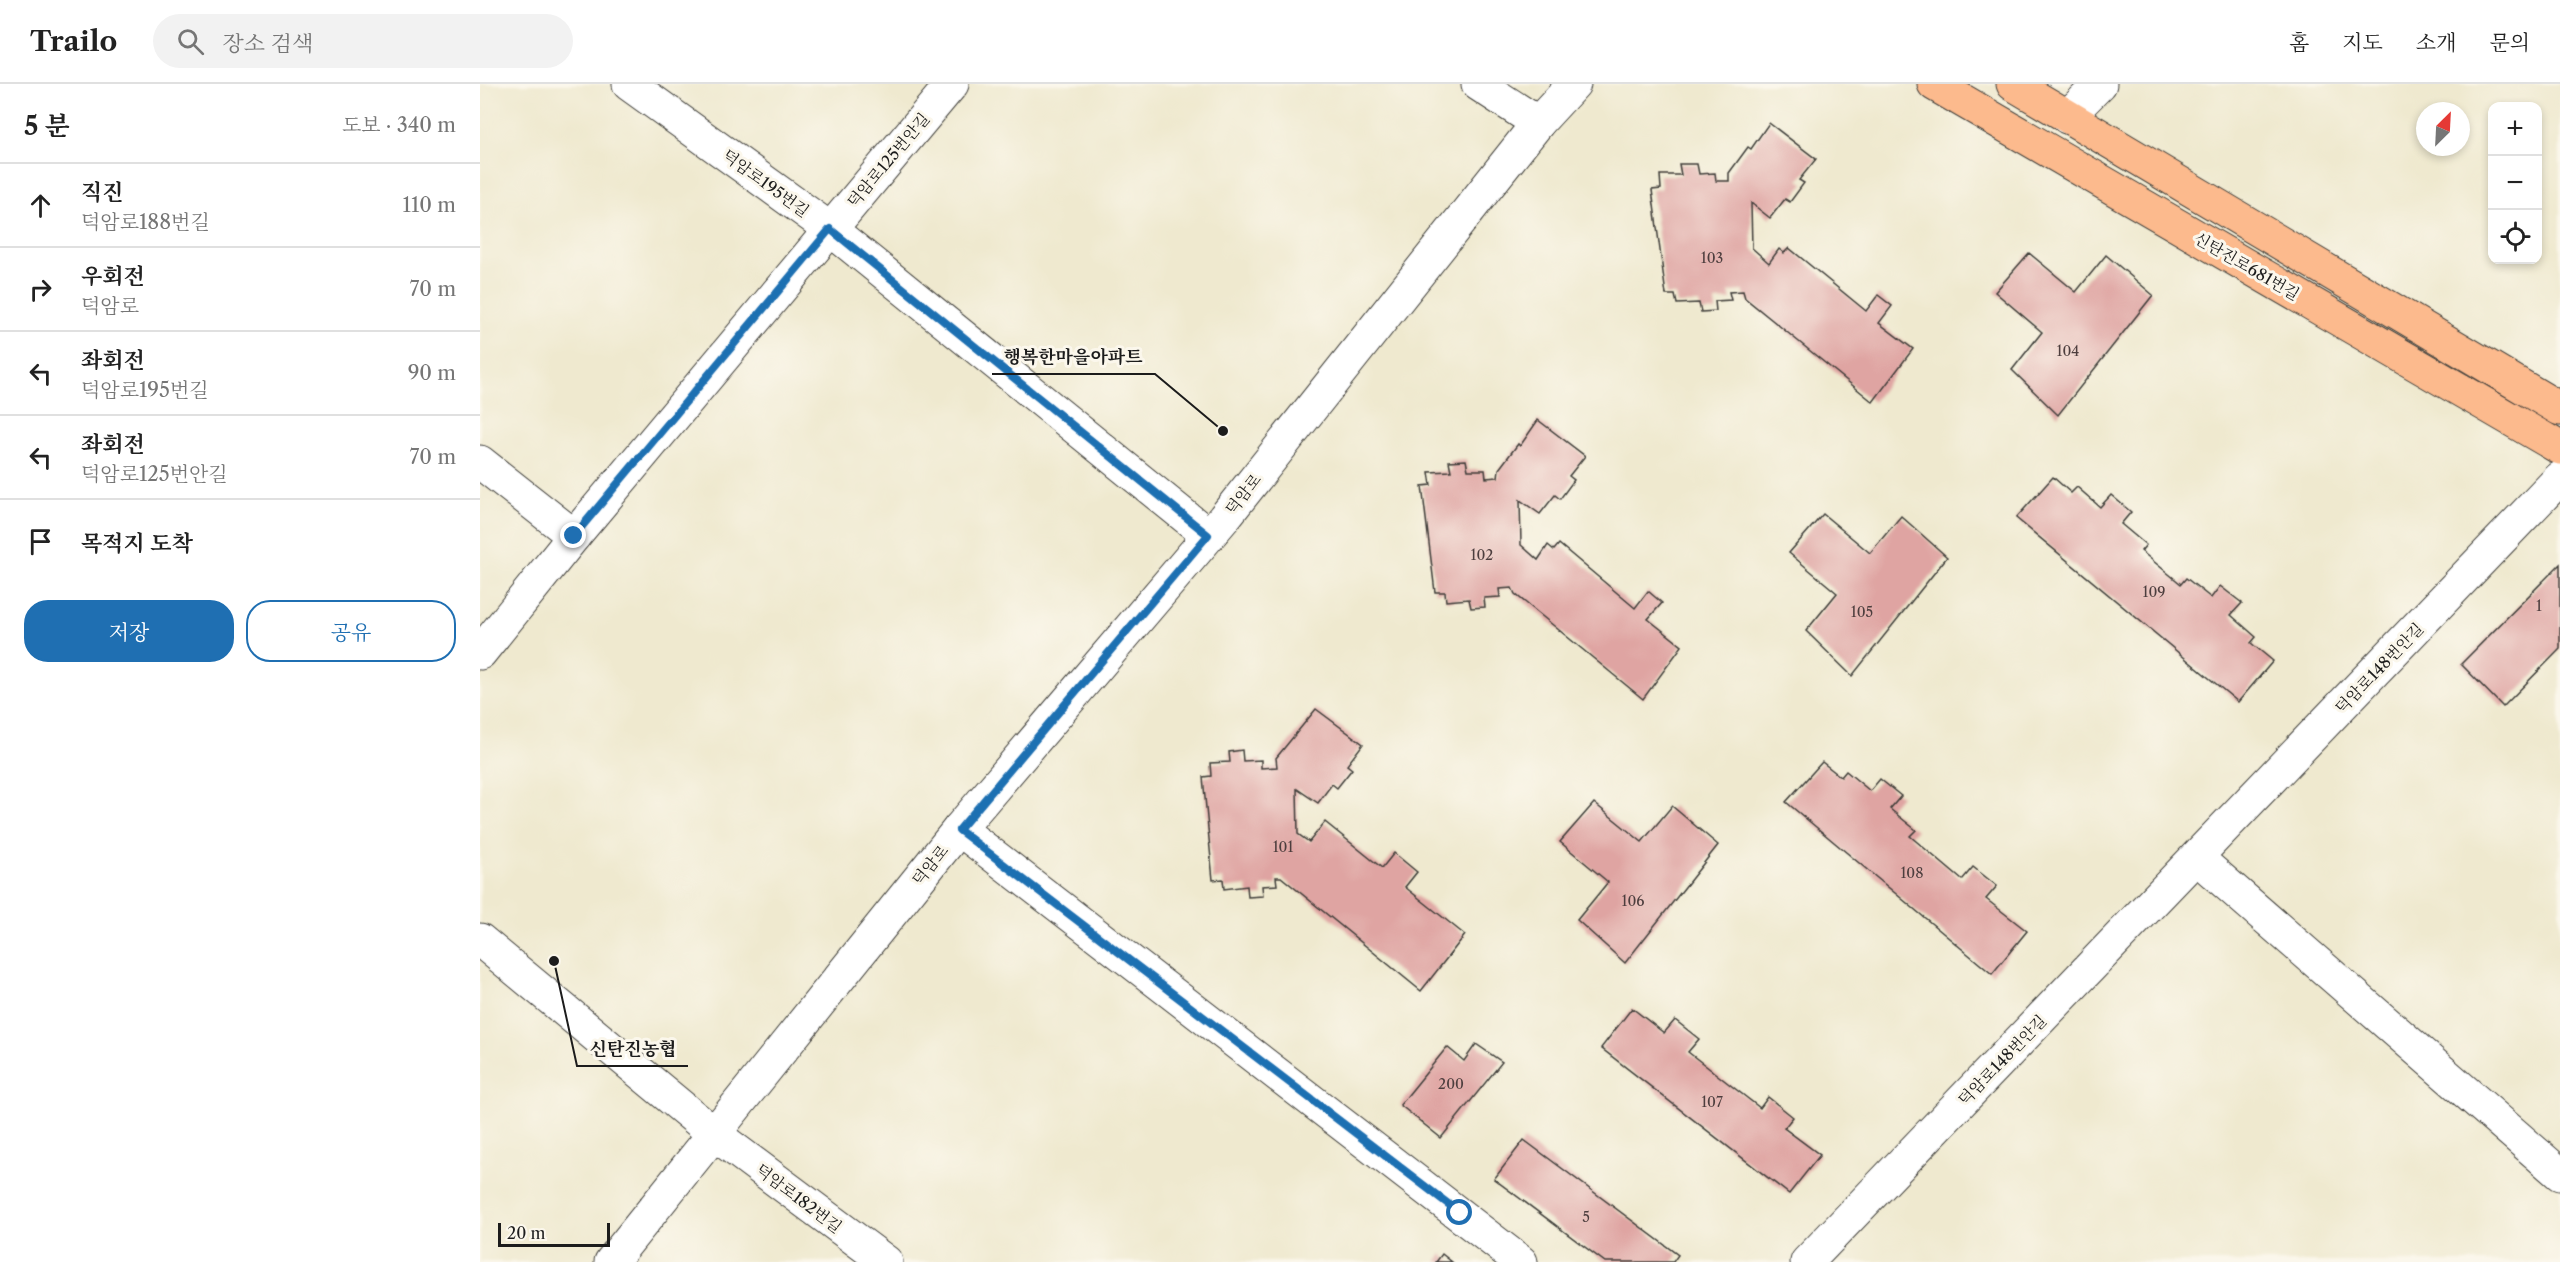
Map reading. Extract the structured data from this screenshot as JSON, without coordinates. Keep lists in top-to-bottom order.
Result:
{
  "streets": {
    "main road": ["신탄진로681번길"],
    "street": [
      "덕암로125번안길",
      "덕암로195번길",
      "덕암로",
      "덕암로148번안길",
      "덕암로182번길"
    ]
  },
  "crossings": [
    ["덕암로125번안길", "덕암로195번길"],
    ["덕암로195번길", "덕암로"],
    ["덕암로", "덕암로182번길"]
  ],
  "places": ["행복한마을아파트", "신탄진농협"],
  "house_numbers": [
    "103",
    "104",
    "102",
    "109",
    "1",
    "105",
    "101",
    "108",
    "106",
    "200",
    "107",
    "5"
  ],
  "scale_bar": "20 m",
  "north": "top right",
  "page": {
    "header": "Trailo",
    "search": "장소 검색",
    "nav": [
      "홈",
      "지도",
      "소개",
      "문의"
    ],
    "heading": ["5 분", "도보 · 340 m"],
    "map_buttons": ["+", "−"],
    "list": [
      ["직진", "덕암로188번길", "110 m"],
      ["우회전", "덕암로", "70 m"],
      ["좌회전", "덕암로195번길", "90 m"],
      ["좌회전", "덕암로125번안길", "70 m"],
      "목적지 도착"
    ],
    "buttons": ["저장", "공유"],
    "scale": "20 m"
  }
}
